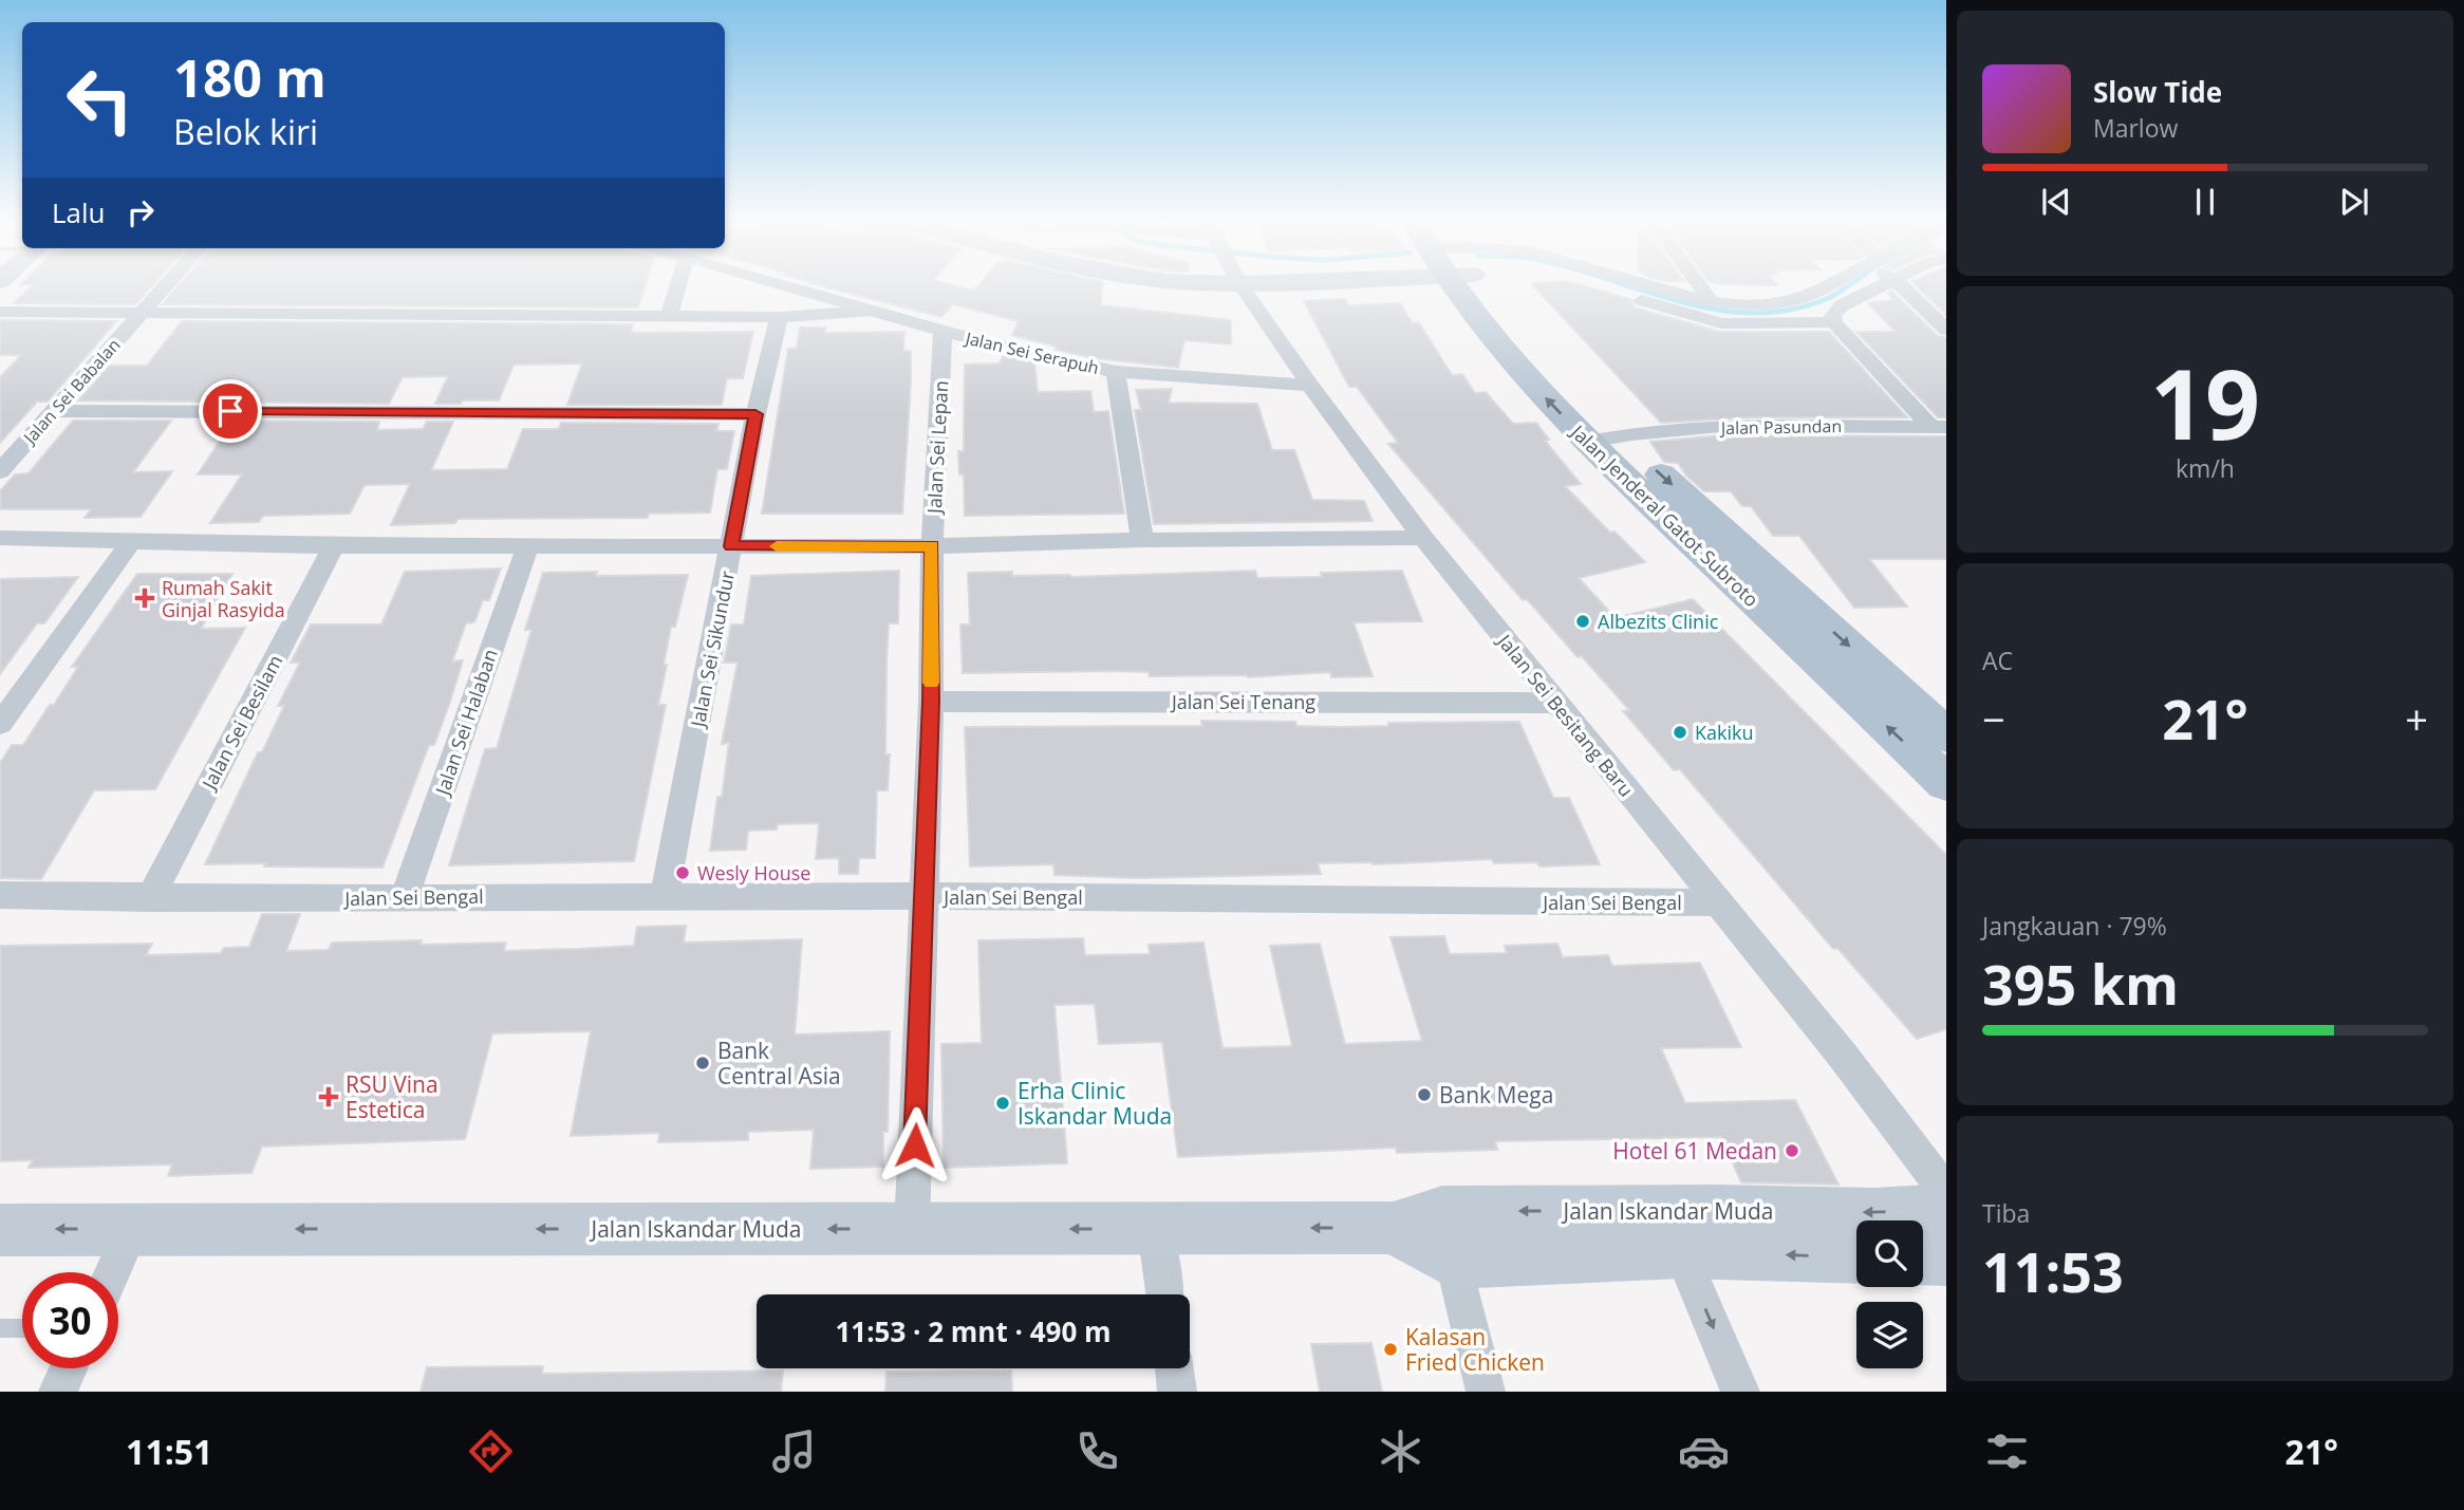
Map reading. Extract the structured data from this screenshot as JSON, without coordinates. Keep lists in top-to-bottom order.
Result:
{
  "streets": {
    "main road": ["Jalan Jenderal Gatot Subroto", "Jalan Iskandar Muda"],
    "street": [
      "Jalan Sei Serapuh",
      "Jalan Sei Babalan",
      "Jalan Pasundan",
      "Jalan Sei Lepan",
      "Jalan Sei Sikundur",
      "Jalan Sei Tenang",
      "Jalan Sei Besitang Baru",
      "Jalan Sei Besilam",
      "Jalan Sei Halaban",
      "Jalan Sei Bengal"
    ]
  },
  "crossings": [
    ["Jalan Sei Serapuh", "Jalan Sei Lepan"],
    ["Jalan Sei Serapuh", "Jalan Sei Besitang Baru"],
    ["Jalan Pasundan", "Jalan Jenderal Gatot Subroto"],
    ["Jalan Sei Lepan", "Jalan Sei Tenang"],
    ["Jalan Sei Lepan", "Jalan Sei Bengal"],
    ["Jalan Sei Lepan", "Jalan Iskandar Muda"],
    ["Jalan Sei Sikundur", "Jalan Sei Bengal"],
    ["Jalan Sei Tenang", "Jalan Sei Besitang Baru"],
    ["Jalan Sei Besitang Baru", "Jalan Sei Bengal"],
    ["Jalan Sei Besilam", "Jalan Sei Bengal"],
    ["Jalan Sei Halaban", "Jalan Sei Bengal"]
  ],
  "one_way": ["Jalan Iskandar Muda"],
  "places": {
    "health": ["Rumah Sakit Ginjal Rasyida", "RSU Vina Estetica"],
    "other": [
      "Albezits Clinic",
      "Kakiku",
      "Wesly House",
      "Bank Central Asia",
      "Bank Mega",
      "Erha Clinic Iskandar Muda",
      "Hotel 61 Medan",
      "Kalasan Fried Chicken"
    ]
  },
  "page": {
    "turn": ["180 m", "Belok kiri"],
    "song": ["Slow Tide", "Marlow"],
    "then": "Lalu",
    "tile": [
      ["19", "km/h"],
      "AC",
      ["Jangkauan · 79%", "395 km"],
      ["Tiba", "11:53"]
    ],
    "heat": ["−", "21°", "+"],
    "limit": "30",
    "trip": "11:53 · 2 mnt · 490 m",
    "tabs": ["11:51", "21°"]
  }
}
